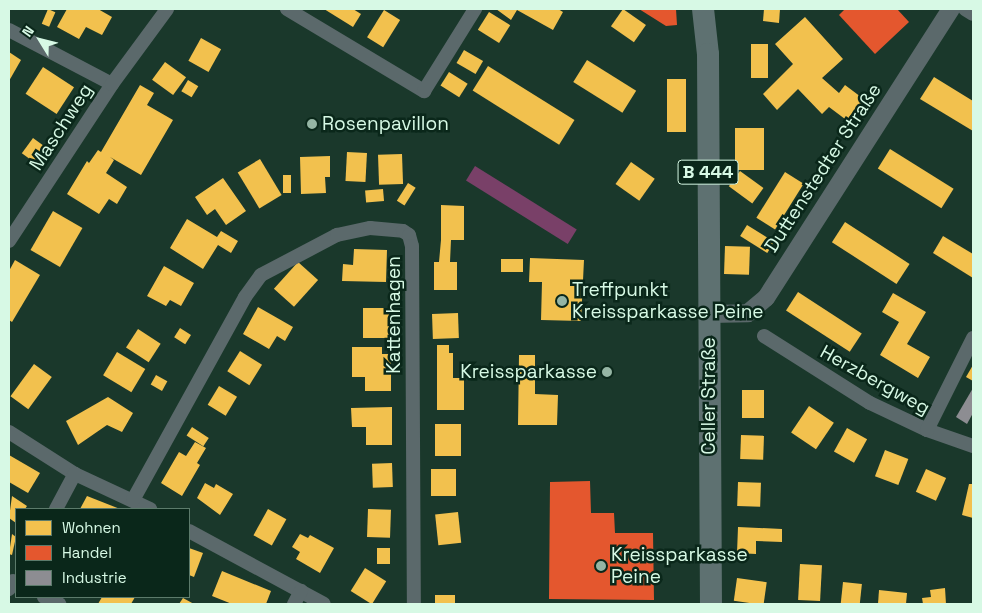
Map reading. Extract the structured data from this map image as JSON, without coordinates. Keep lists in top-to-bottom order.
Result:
{
  "streets": {
    "main road": ["B 444", "Celler Straße"],
    "street": [
      "Maschweg",
      "Duttenstedter Straße",
      "Kattenhagen",
      "Herzbergweg"
    ]
  },
  "crossings": [
    ["Duttenstedter Straße", "Celler Straße"]
  ],
  "places": [
    "Rosenpavillon",
    "Treffpunkt Kreissparkasse Peine",
    "Kreissparkasse",
    "Kreissparkasse Peine"
  ],
  "legend": ["Wohnen", "Handel", "Industrie"],
  "north": "top left"
}
